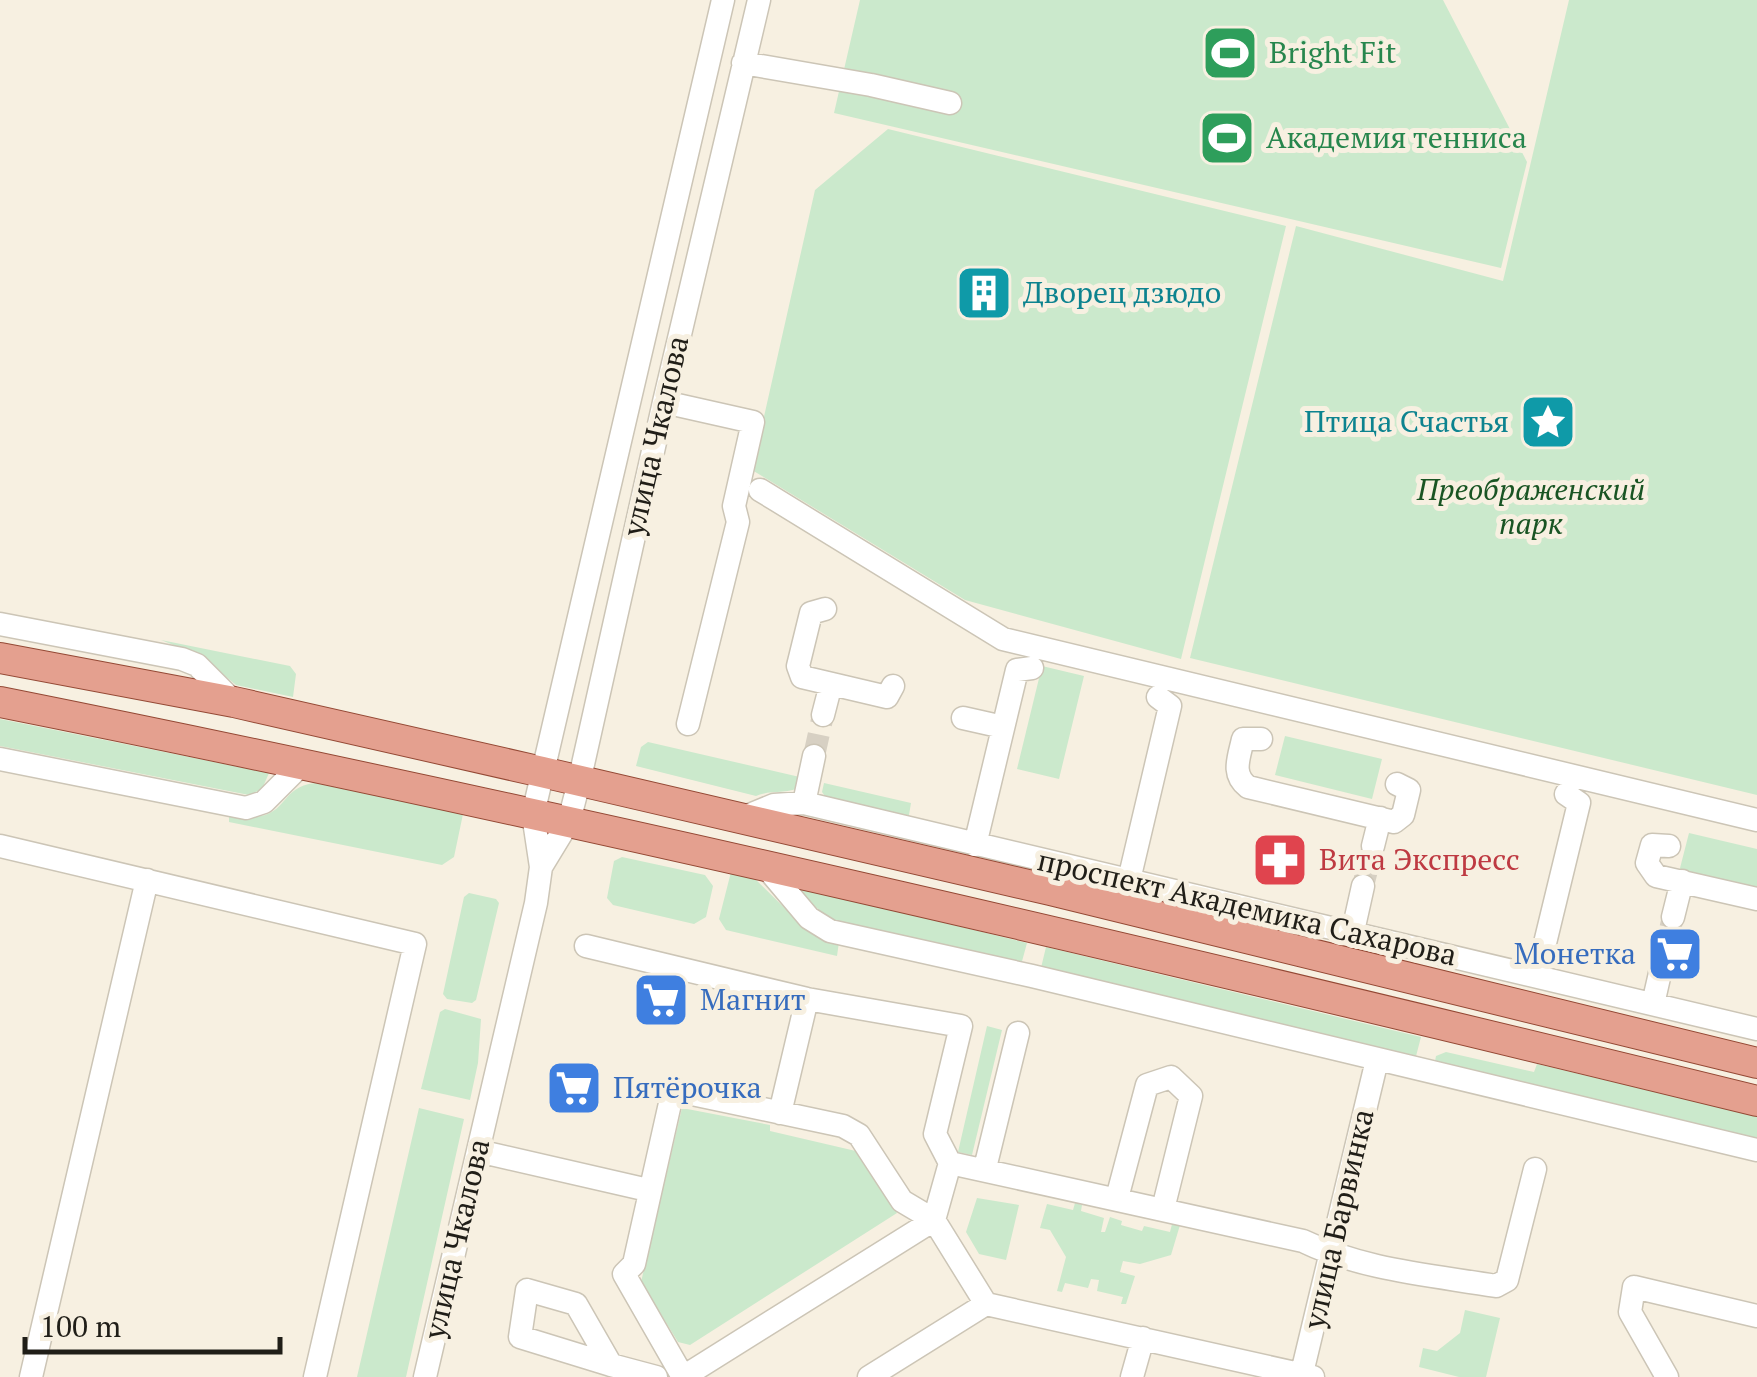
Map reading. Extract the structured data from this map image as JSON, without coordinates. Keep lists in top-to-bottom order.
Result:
{
  "streets": {
    "main road": ["проспект Академика Сахарова"],
    "street": ["улица Чкалова", "улица Барвинка"]
  },
  "crossings": [
    ["улица Чкалова", "проспект Академика Сахарова"]
  ],
  "parks": ["Преображенский парк"],
  "places": {
    "sports": ["Bright Fit", "Академия тенниса"],
    "building": ["Дворец дзюдо"],
    "place": ["Птица Счастья"],
    "pharmacy": ["Вита Экспресс"],
    "supermarket": ["Монетка", "Магнит", "Пятёрочка"]
  },
  "scale_bar": "100 m"
}
